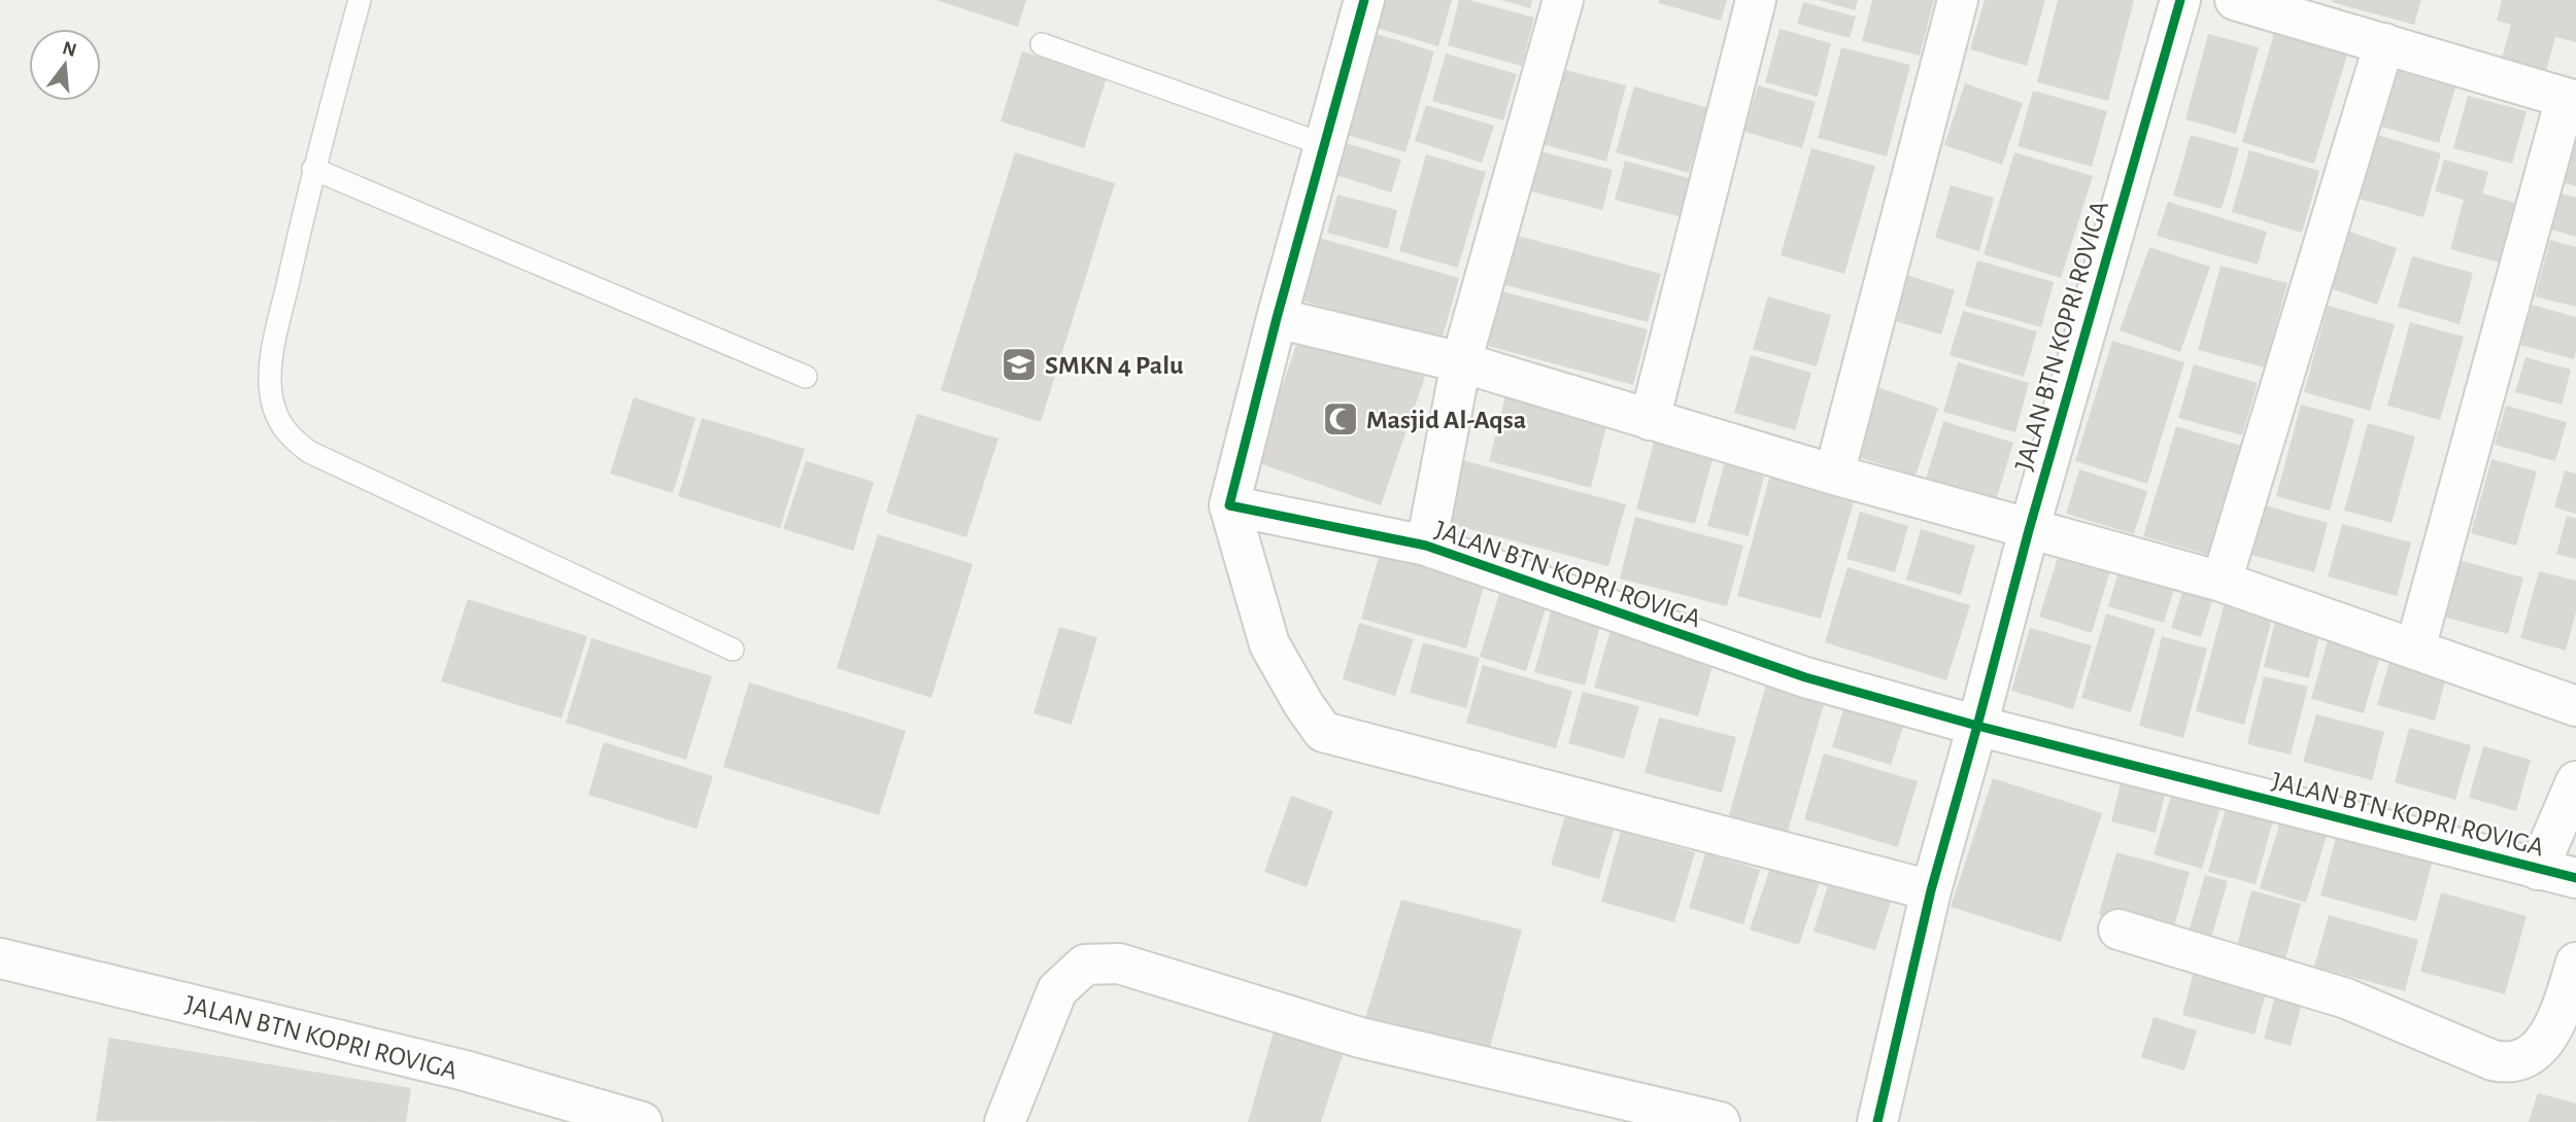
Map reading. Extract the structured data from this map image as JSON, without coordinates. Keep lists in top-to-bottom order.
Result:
{
  "streets": {
    "street": ["JALAN BTN KOPRI ROVIGA"]
  },
  "places": {
    "school or university": ["SMKN 4 Palu"],
    "mosque": ["Masjid Al-Aqsa"]
  },
  "north": "top"
}
